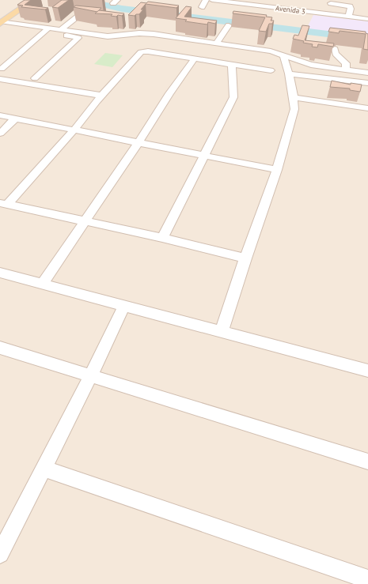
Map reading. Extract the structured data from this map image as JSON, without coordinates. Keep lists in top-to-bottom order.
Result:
{
  "streets": {
    "street": ["Avenida 3"]
  }
}
